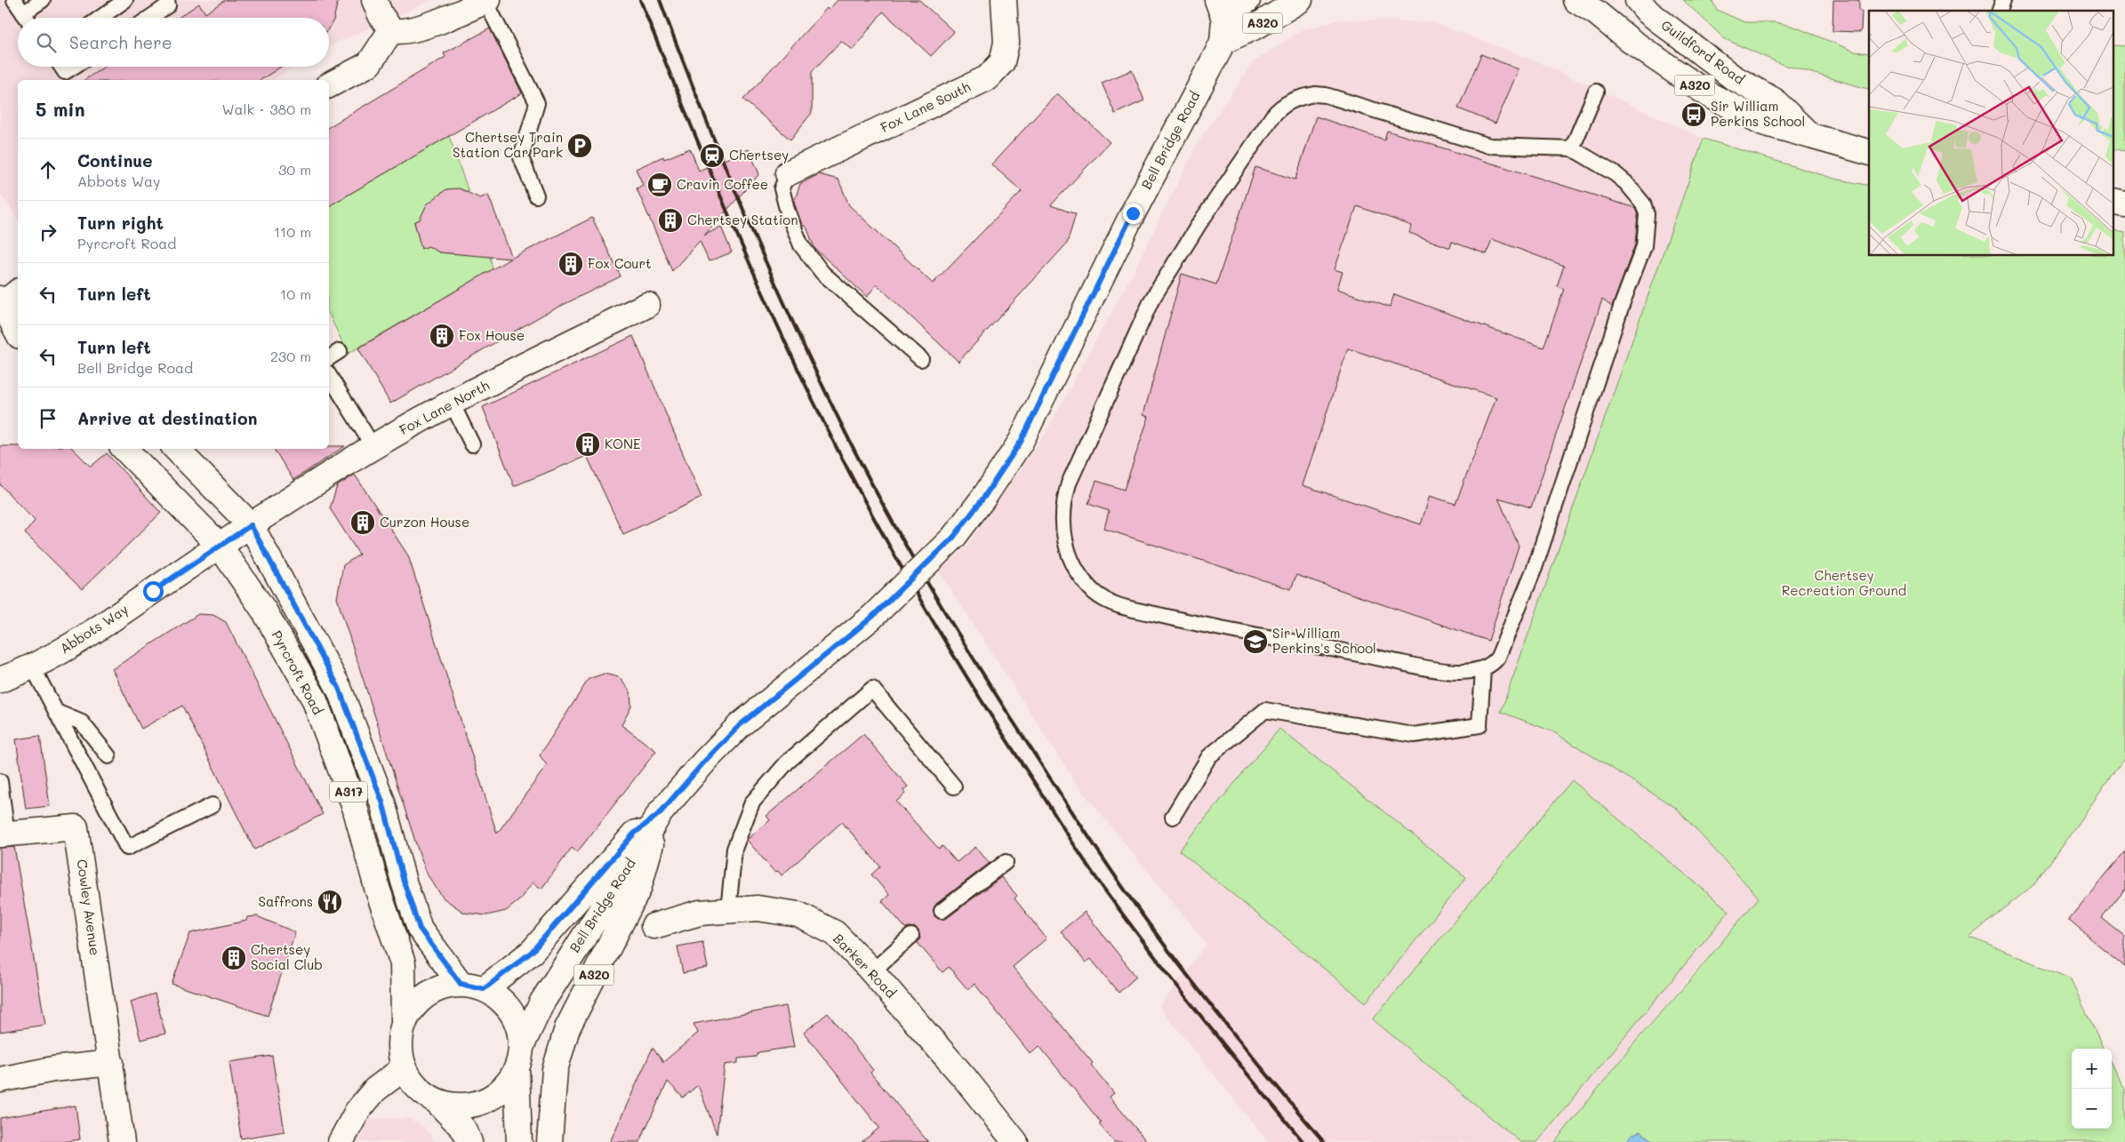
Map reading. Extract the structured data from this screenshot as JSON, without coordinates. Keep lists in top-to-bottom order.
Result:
{
  "streets": {
    "main road": [
      "A320",
      "Guildford Road",
      "Fox Lane South",
      "Bell Bridge Road",
      "Fox Lane North",
      "Abbots Way",
      "Pyrcroft Road",
      "A317",
      "Cowley Avenue",
      "Barker Road"
    ]
  },
  "crossings": [
    ["A320", "Bell Bridge Road"],
    ["A320", "Pyrcroft Road"],
    ["Bell Bridge Road", "Pyrcroft Road"],
    ["Fox Lane North", "Abbots Way"],
    ["Fox Lane North", "Pyrcroft Road"],
    ["Abbots Way", "Pyrcroft Road"]
  ],
  "parks": ["Chertsey Recreation Ground"],
  "places": {
    "bus stop": ["Sir William Perkins School"],
    "parking": ["Chertsey Train Station Car Park"],
    "station": ["Chertsey"],
    "cafe": ["Cravin Coffee"],
    "building": [
      "Chertsey Station",
      "Fox Court",
      "Fox House",
      "KONE",
      "Curzon House",
      "Chertsey Social Club"
    ],
    "school or university": ["Sir William Perkins's School"],
    "restaurant": ["Saffrons"]
  },
  "page": {
    "search": "Search here",
    "heading": ["5 min", "Walk · 380 m"],
    "list": [
      ["Continue", "Abbots Way", "30 m"],
      ["Turn right", "Pyrcroft Road", "110 m"],
      ["Turn left", "10 m"],
      ["Turn left", "Bell Bridge Road", "230 m"],
      "Arrive at destination"
    ],
    "map_buttons": ["+", "−"]
  }
}
